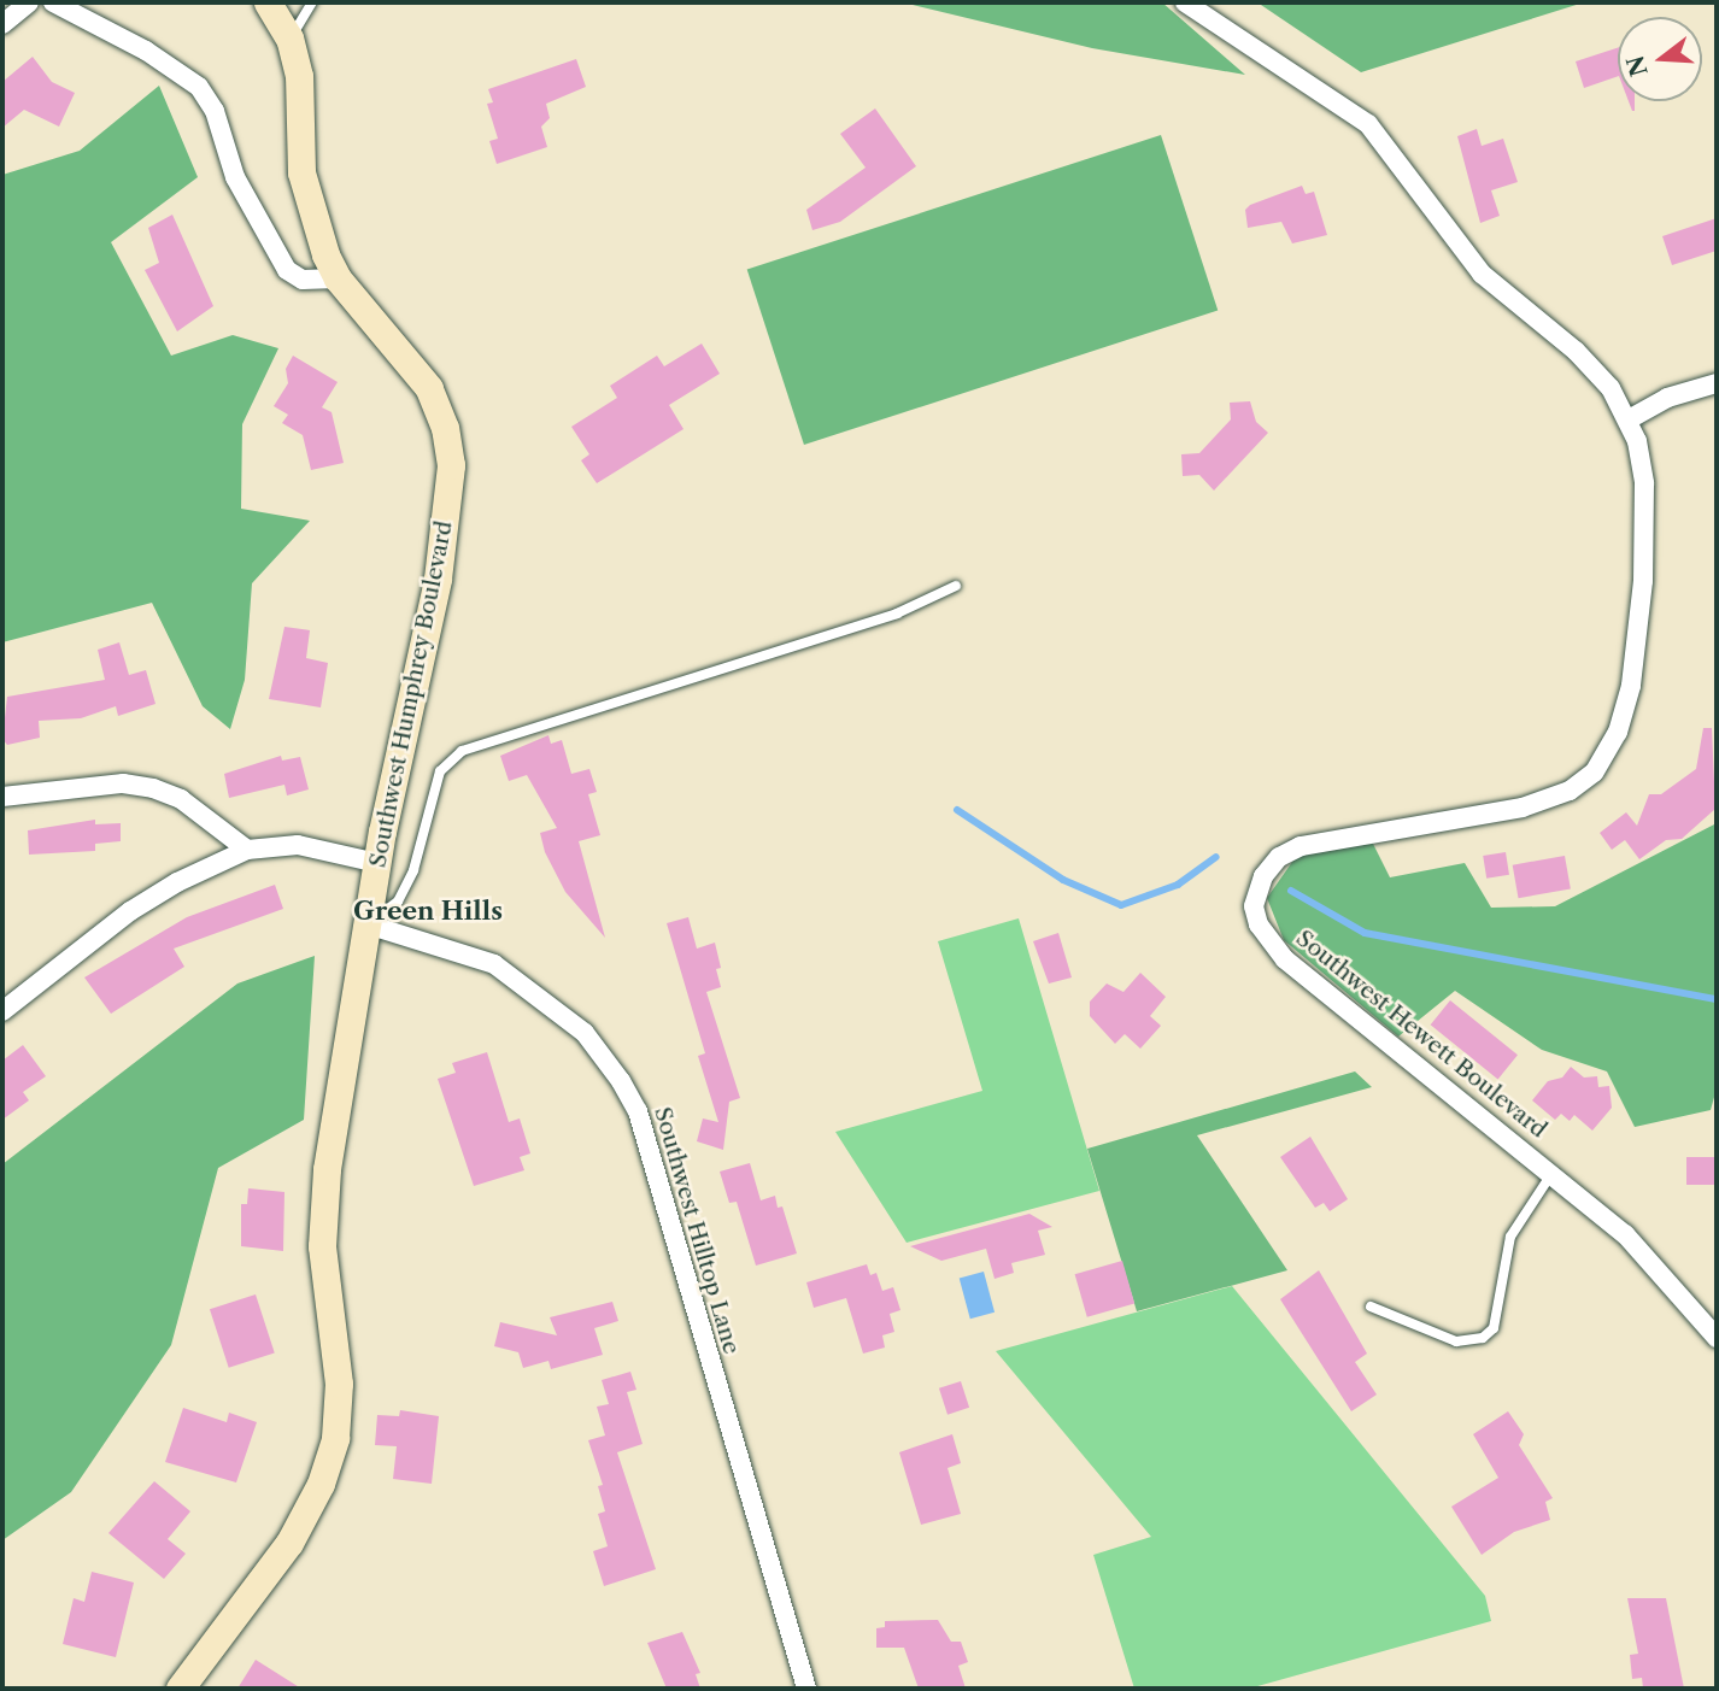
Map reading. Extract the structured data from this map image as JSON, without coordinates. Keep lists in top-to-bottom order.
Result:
{
  "streets": {
    "main road": ["Southwest Humphrey Boulevard"],
    "street": ["Southwest Hewett Boulevard", "Southwest Hilltop Lane"]
  },
  "crossings": [
    ["Southwest Humphrey Boulevard", "Southwest Hilltop Lane"]
  ],
  "districts": ["Green Hills"],
  "north": "left"
}
